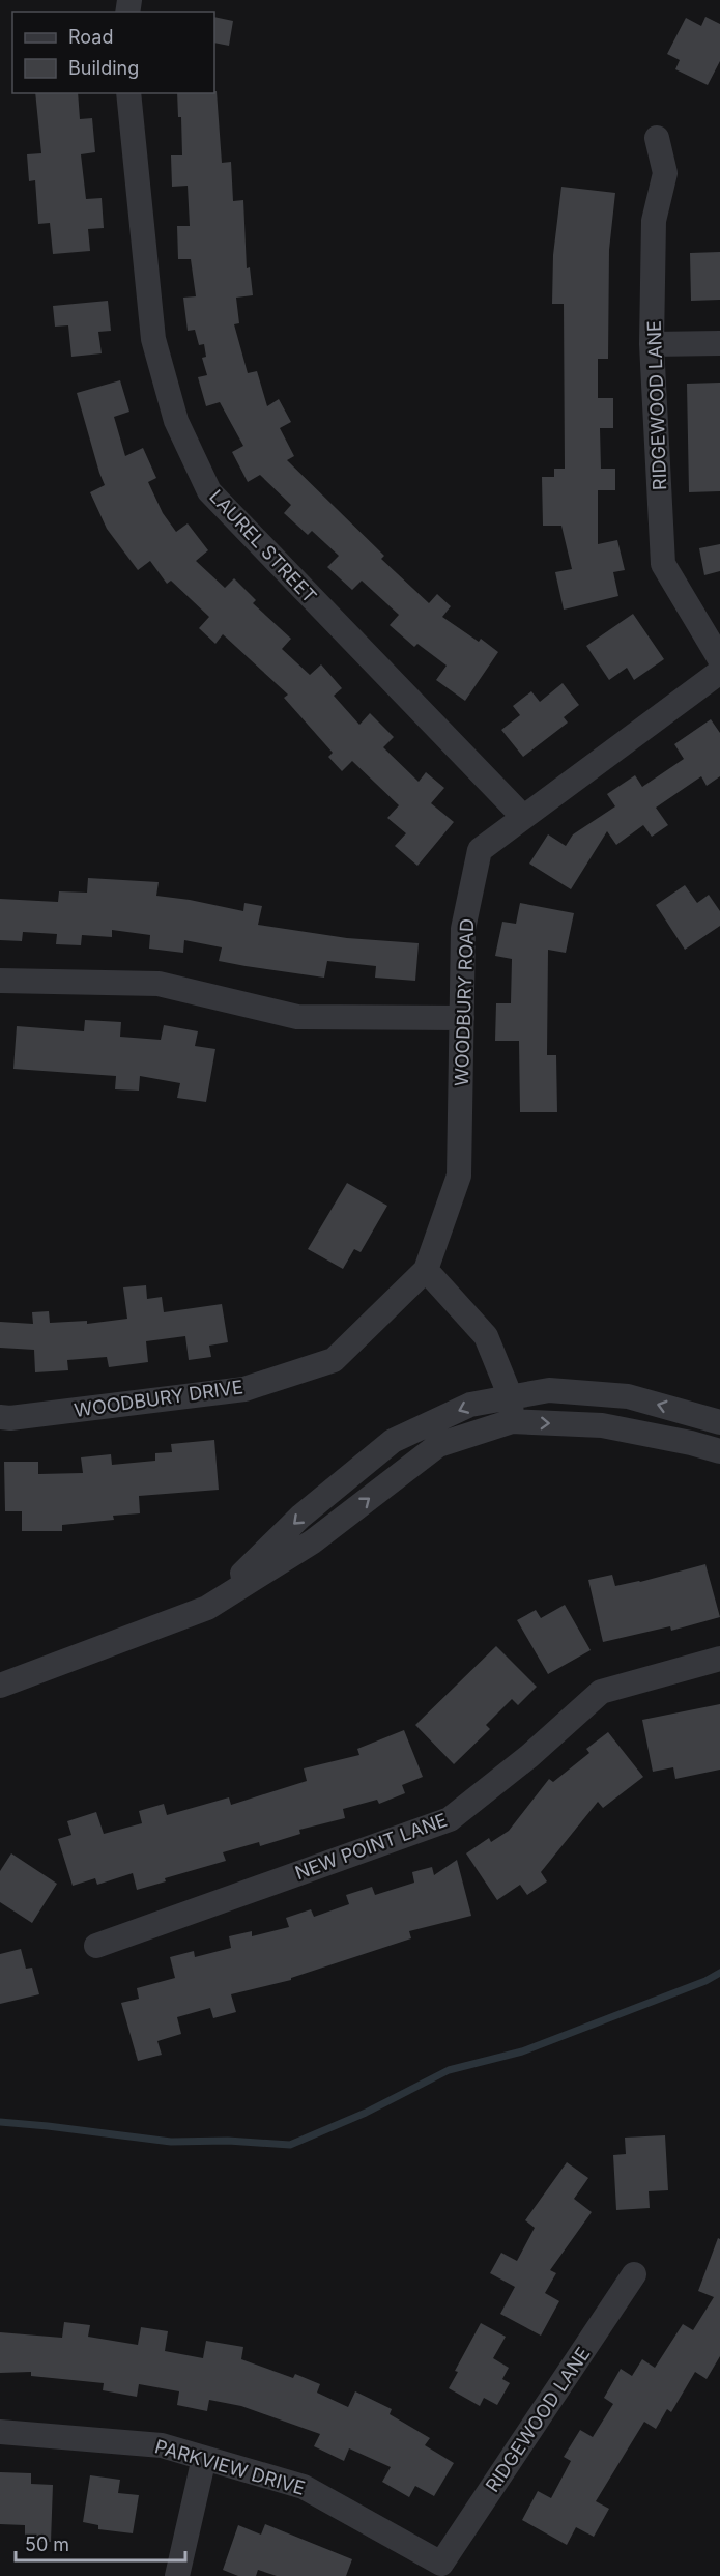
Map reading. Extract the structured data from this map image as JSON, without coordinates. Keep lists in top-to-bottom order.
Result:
{
  "streets": {
    "street": [
      "RIDGEWOOD LANE",
      "LAUREL STREET",
      "WOODBURY ROAD",
      "WOODBURY DRIVE",
      "NEW POINT LANE",
      "PARKVIEW DRIVE"
    ]
  },
  "crossings": [
    ["RIDGEWOOD LANE", "PARKVIEW DRIVE"],
    ["LAUREL STREET", "WOODBURY ROAD"],
    ["WOODBURY ROAD", "WOODBURY DRIVE"]
  ],
  "legend": ["Road", "Building"],
  "scale_bar": "50 m"
}
